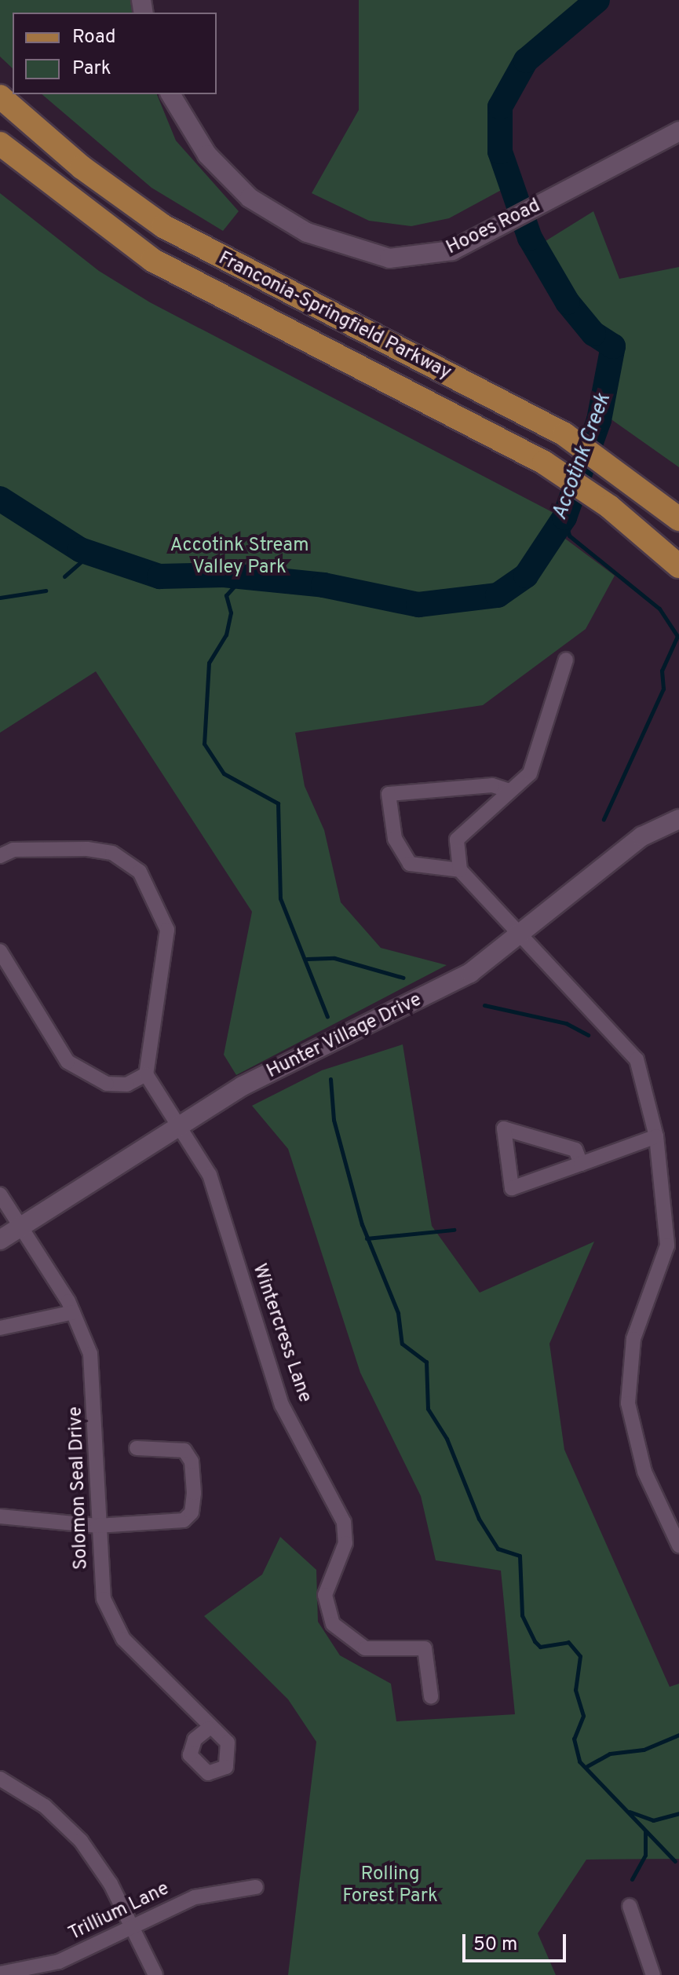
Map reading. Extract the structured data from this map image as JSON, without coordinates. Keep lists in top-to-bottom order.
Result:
{
  "streets": {
    "main road": ["Franconia-Springfield Parkway"],
    "street": [
      "Hooes Road",
      "Hunter Village Drive",
      "Wintercress Lane",
      "Solomon Seal Drive",
      "Trillium Lane"
    ]
  },
  "crossings": [
    ["Hunter Village Drive", "Wintercress Lane"],
    ["Hunter Village Drive", "Solomon Seal Drive"]
  ],
  "water": ["Accotink Creek"],
  "parks": ["Accotink Stream Valley Park", "Rolling Forest Park"],
  "legend": ["Road", "Park"],
  "scale_bar": "50 m"
}
